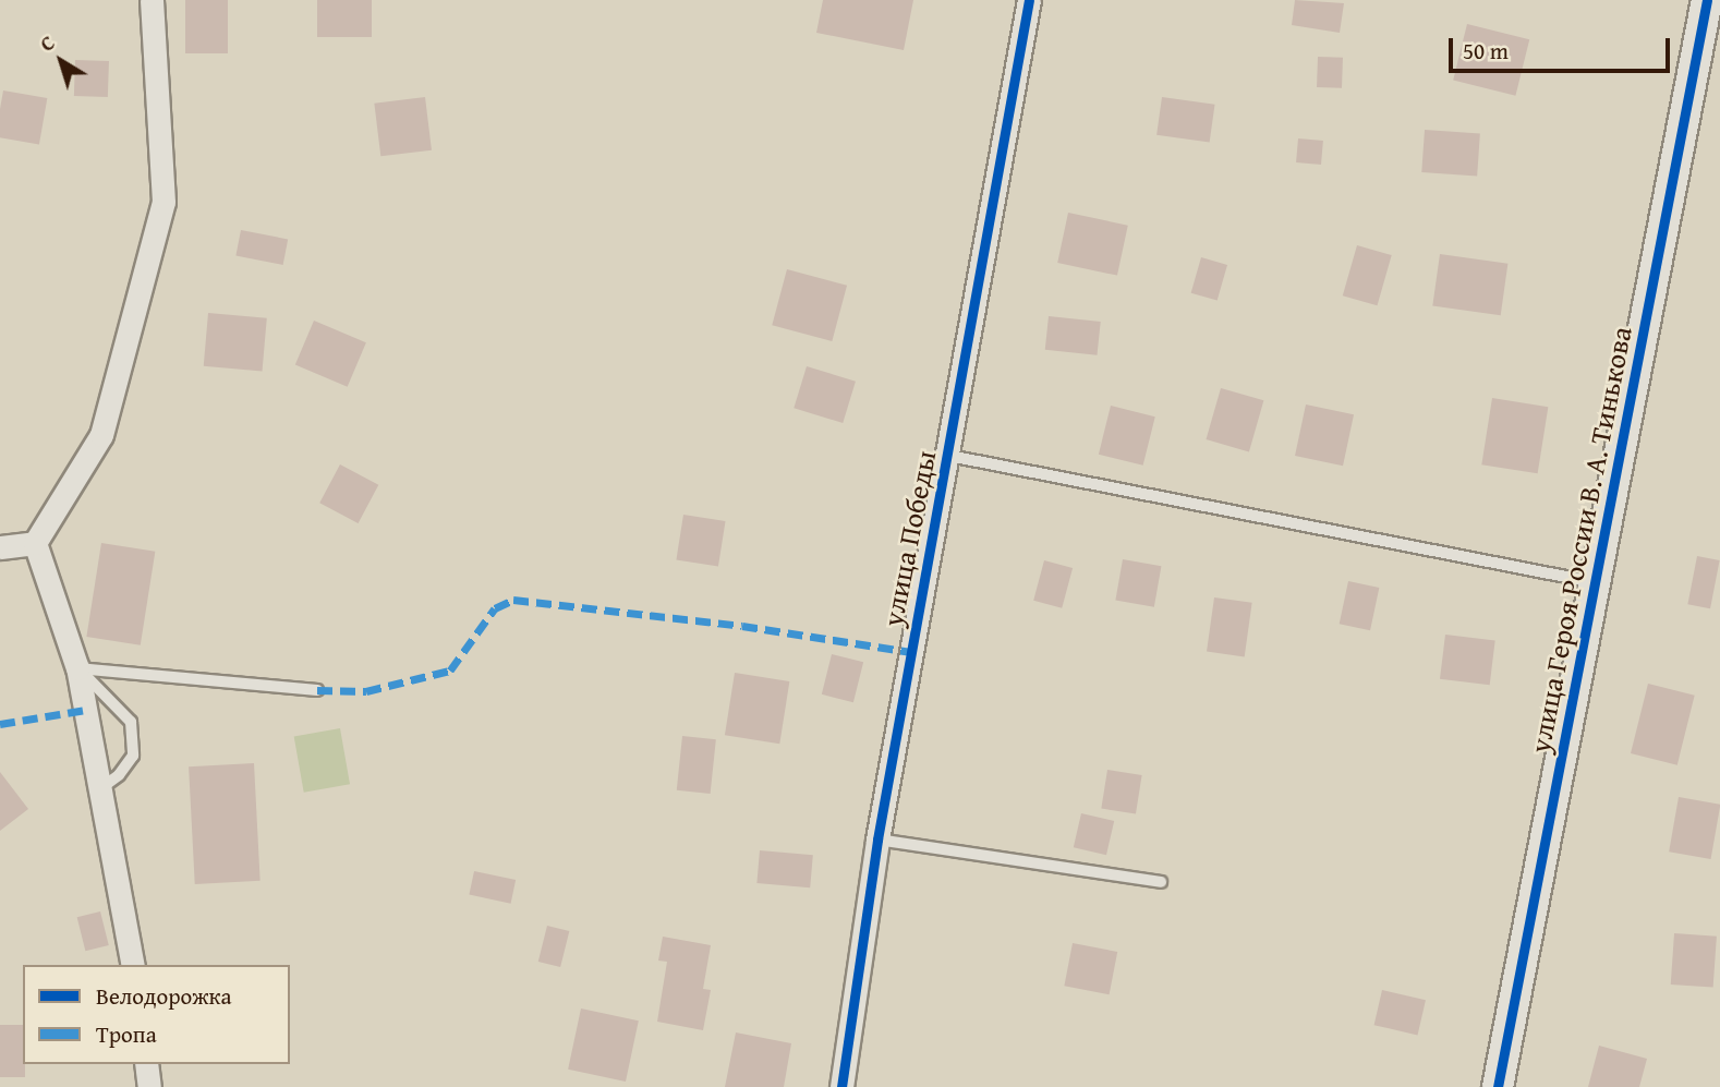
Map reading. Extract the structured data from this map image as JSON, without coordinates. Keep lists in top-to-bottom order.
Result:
{
  "streets": {
    "street": ["улица Победы", "улица Героя России В. А. Тинькова"]
  },
  "legend": ["Велодорожка", "Тропа"],
  "scale_bar": "50 m",
  "north": "top left"
}
